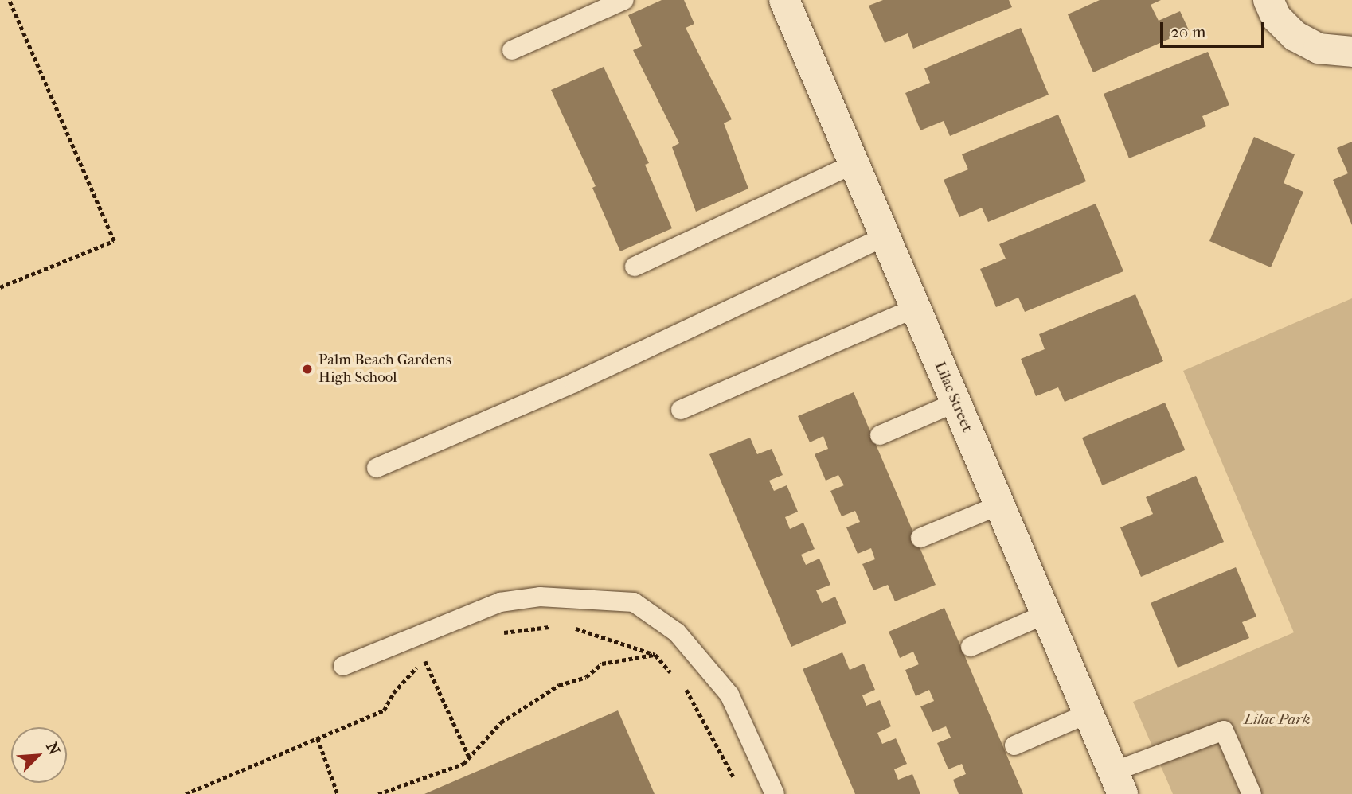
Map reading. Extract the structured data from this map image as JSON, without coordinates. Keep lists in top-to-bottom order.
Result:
{
  "streets": {
    "street": ["Lilac Street"]
  },
  "parks": ["Lilac Park"],
  "places": ["Palm Beach Gardens High School"],
  "scale_bar": "20 m",
  "north": "top right"
}
